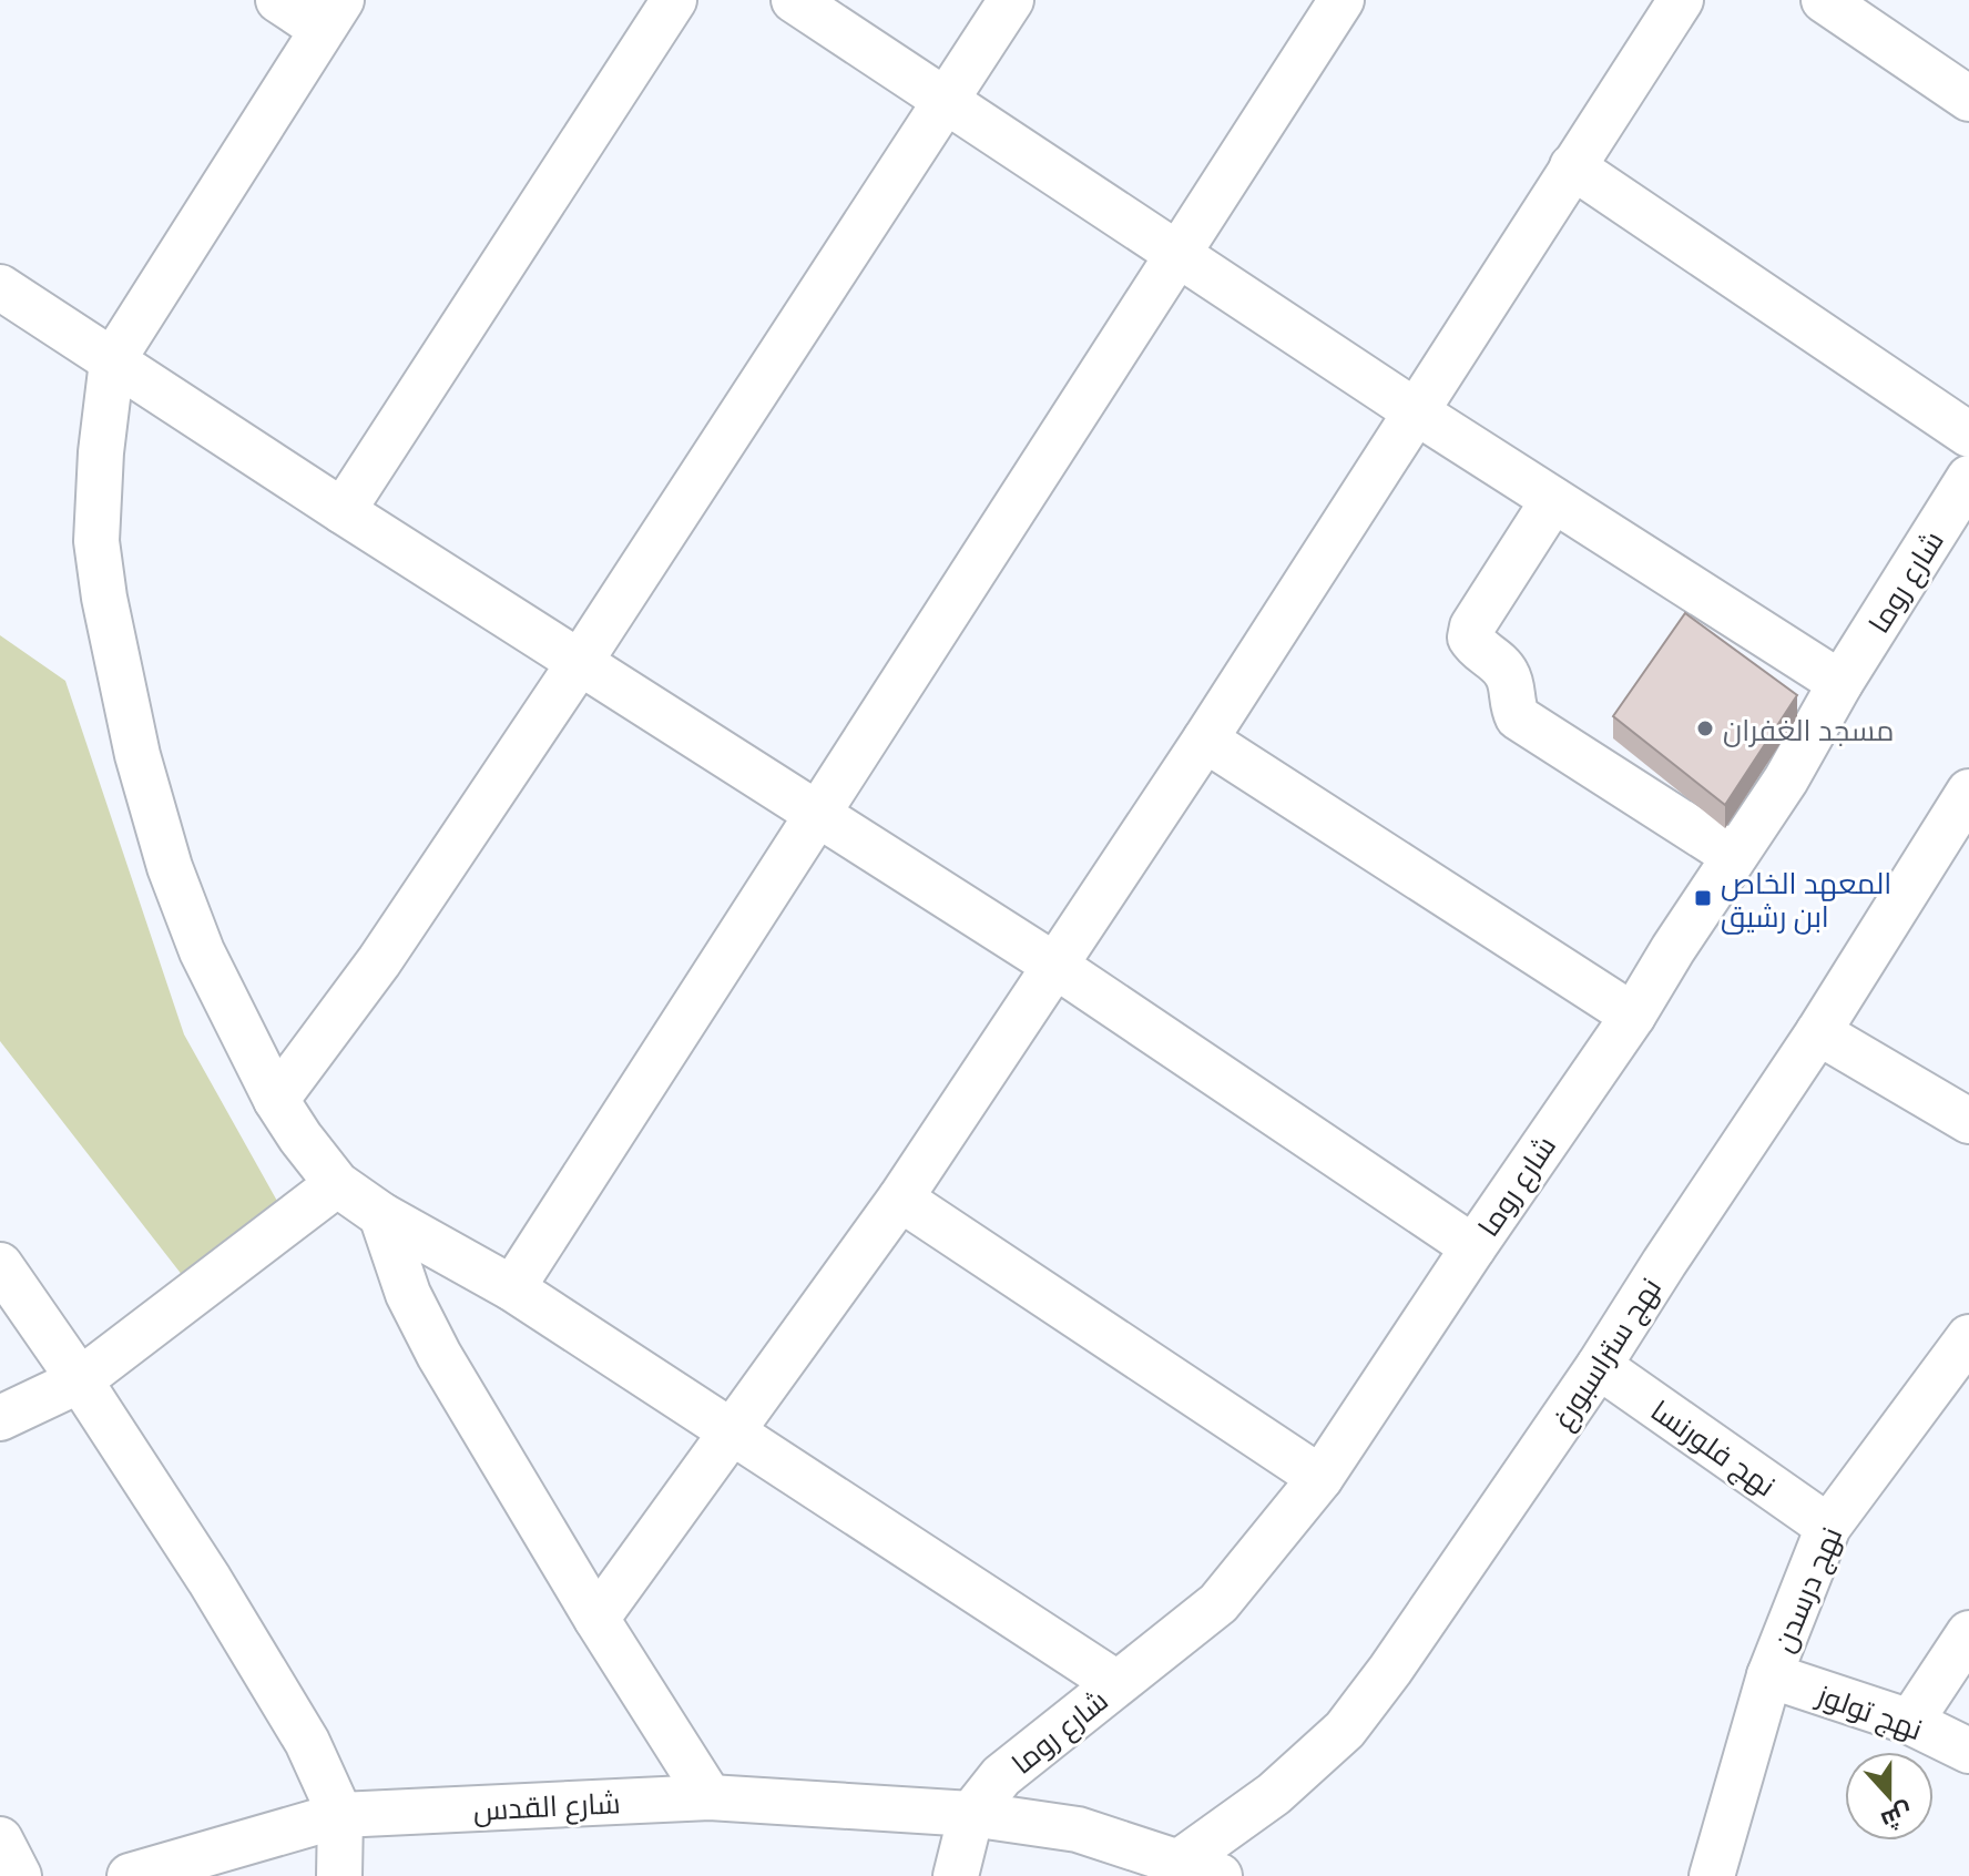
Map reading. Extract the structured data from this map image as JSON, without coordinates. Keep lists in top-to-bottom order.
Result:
{
  "streets": {
    "street": [
      "شارع روما",
      "نهج ستراسبورغ",
      "نهج فلورنسا",
      "نهج درسدن",
      "نهج تولوز",
      "شارع القدس"
    ]
  },
  "crossings": [
    ["شارع روما", "شارع القدس"],
    ["نهج ستراسبورغ", "نهج فلورنسا"],
    ["نهج ستراسبورغ", "شارع القدس"],
    ["نهج فلورنسا", "نهج درسدن"],
    ["نهج درسدن", "نهج تولوز"]
  ],
  "places": {
    "other": ["مسجد الغفران"],
    "transit": ["المعهد الخاص ابن رشيق"]
  },
  "north": "bottom"
}
